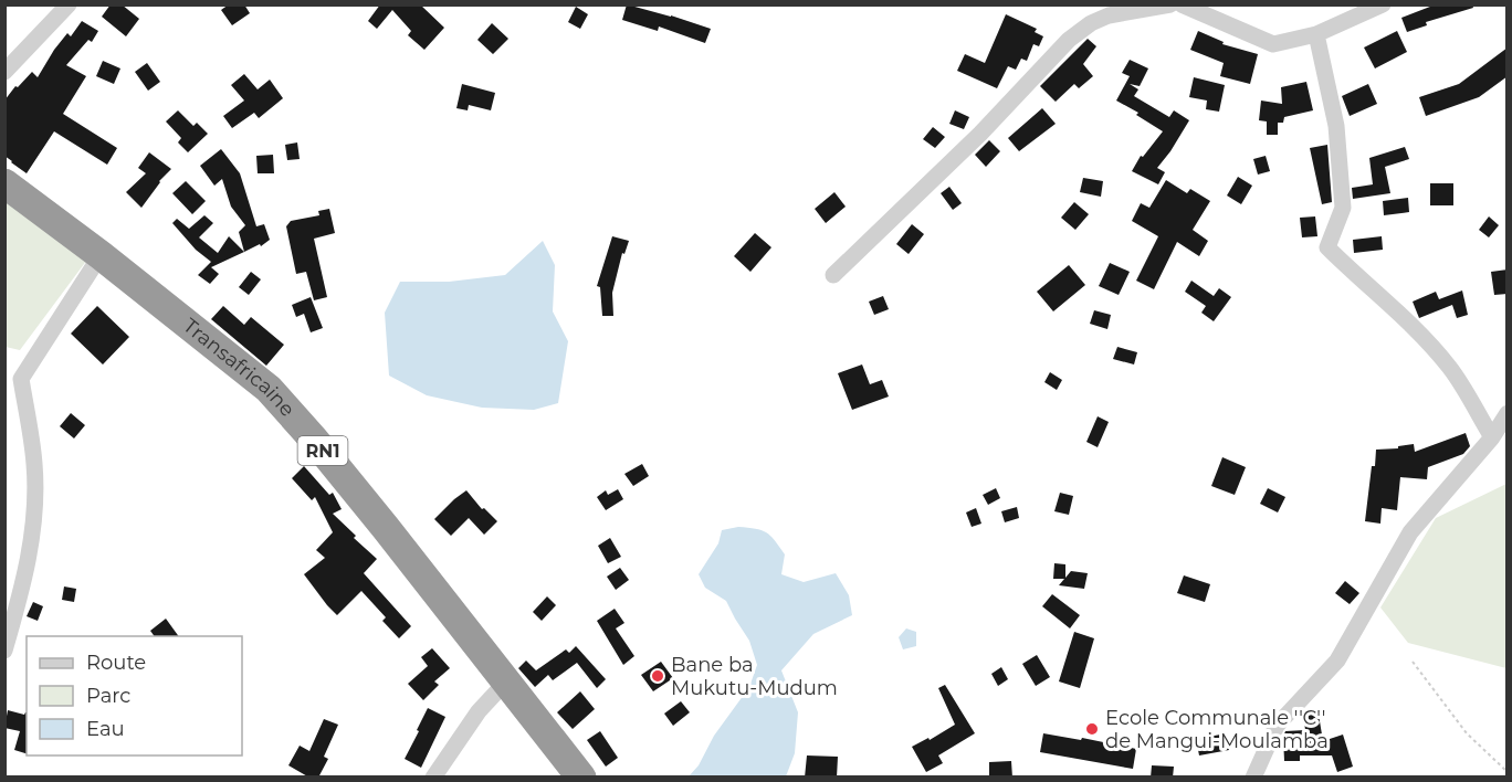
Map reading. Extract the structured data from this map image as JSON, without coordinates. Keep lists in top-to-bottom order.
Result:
{
  "streets": {
    "highway": ["Transafricaine", "RN1"]
  },
  "places": ["Bane ba Mukutu-Mudum", "Ecole Communale ''C'' de Mangui-Moulamba"],
  "legend": ["Route", "Parc", "Eau"]
}
